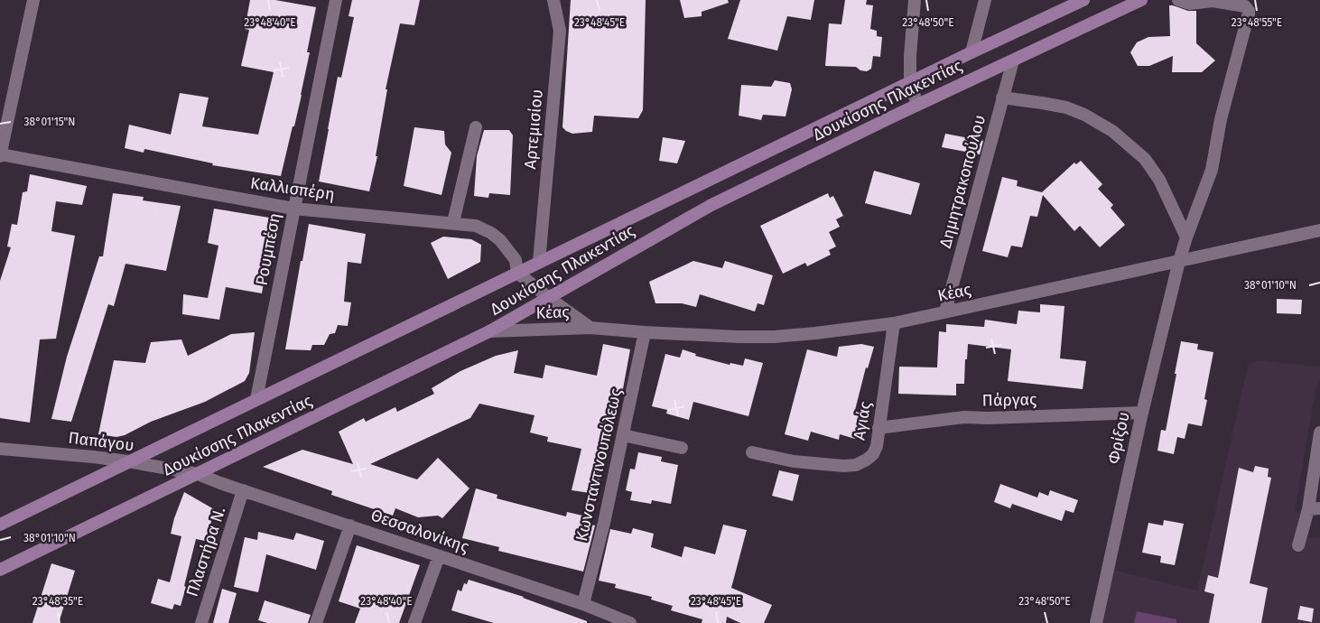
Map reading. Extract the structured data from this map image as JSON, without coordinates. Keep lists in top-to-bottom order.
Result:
{
  "streets": {
    "main road": ["Δουκίσσης Πλακεντίας"],
    "street": [
      "Αρτεμισίου",
      "Δημητρακοπούλου",
      "Καλλισπέρη",
      "Ρουμπέση",
      "Κέας",
      "Πάργας",
      "Αγιάς",
      "Φρίξου",
      "Παπάγου",
      "Κωνσταντινουπόλεως",
      "Θεσσαλονίκης",
      "Πλαστήρα Ν."
    ]
  },
  "crossings": [
    ["Δουκίσσης Πλακεντίας", "Αρτεμισίου"],
    ["Δουκίσσης Πλακεντίας", "Δημητρακοπούλου"],
    ["Δουκίσσης Πλακεντίας", "Καλλισπέρη"],
    ["Δουκίσσης Πλακεντίας", "Ρουμπέση"],
    ["Δουκίσσης Πλακεντίας", "Κέας"],
    ["Δουκίσσης Πλακεντίας", "Παπάγου"],
    ["Δουκίσσης Πλακεντίας", "Θεσσαλονίκης"],
    ["Δημητρακοπούλου", "Κέας"],
    ["Καλλισπέρη", "Ρουμπέση"],
    ["Κέας", "Αγιάς"],
    ["Κέας", "Φρίξου"],
    ["Κέας", "Κωνσταντινουπόλεως"],
    ["Πάργας", "Αγιάς"],
    ["Πάργας", "Φρίξου"],
    ["Παπάγου", "Θεσσαλονίκης"],
    ["Κωνσταντινουπόλεως", "Θεσσαλονίκης"],
    ["Θεσσαλονίκης", "Πλαστήρα Ν."]
  ],
  "coordinates": [
    "23°48'40\"E",
    "23°48'45\"E",
    "23°48'50\"E",
    "23°48'55\"E",
    "38°01'15\"N",
    "38°01'10\"N",
    "23°48'35\"E"
  ]
}
